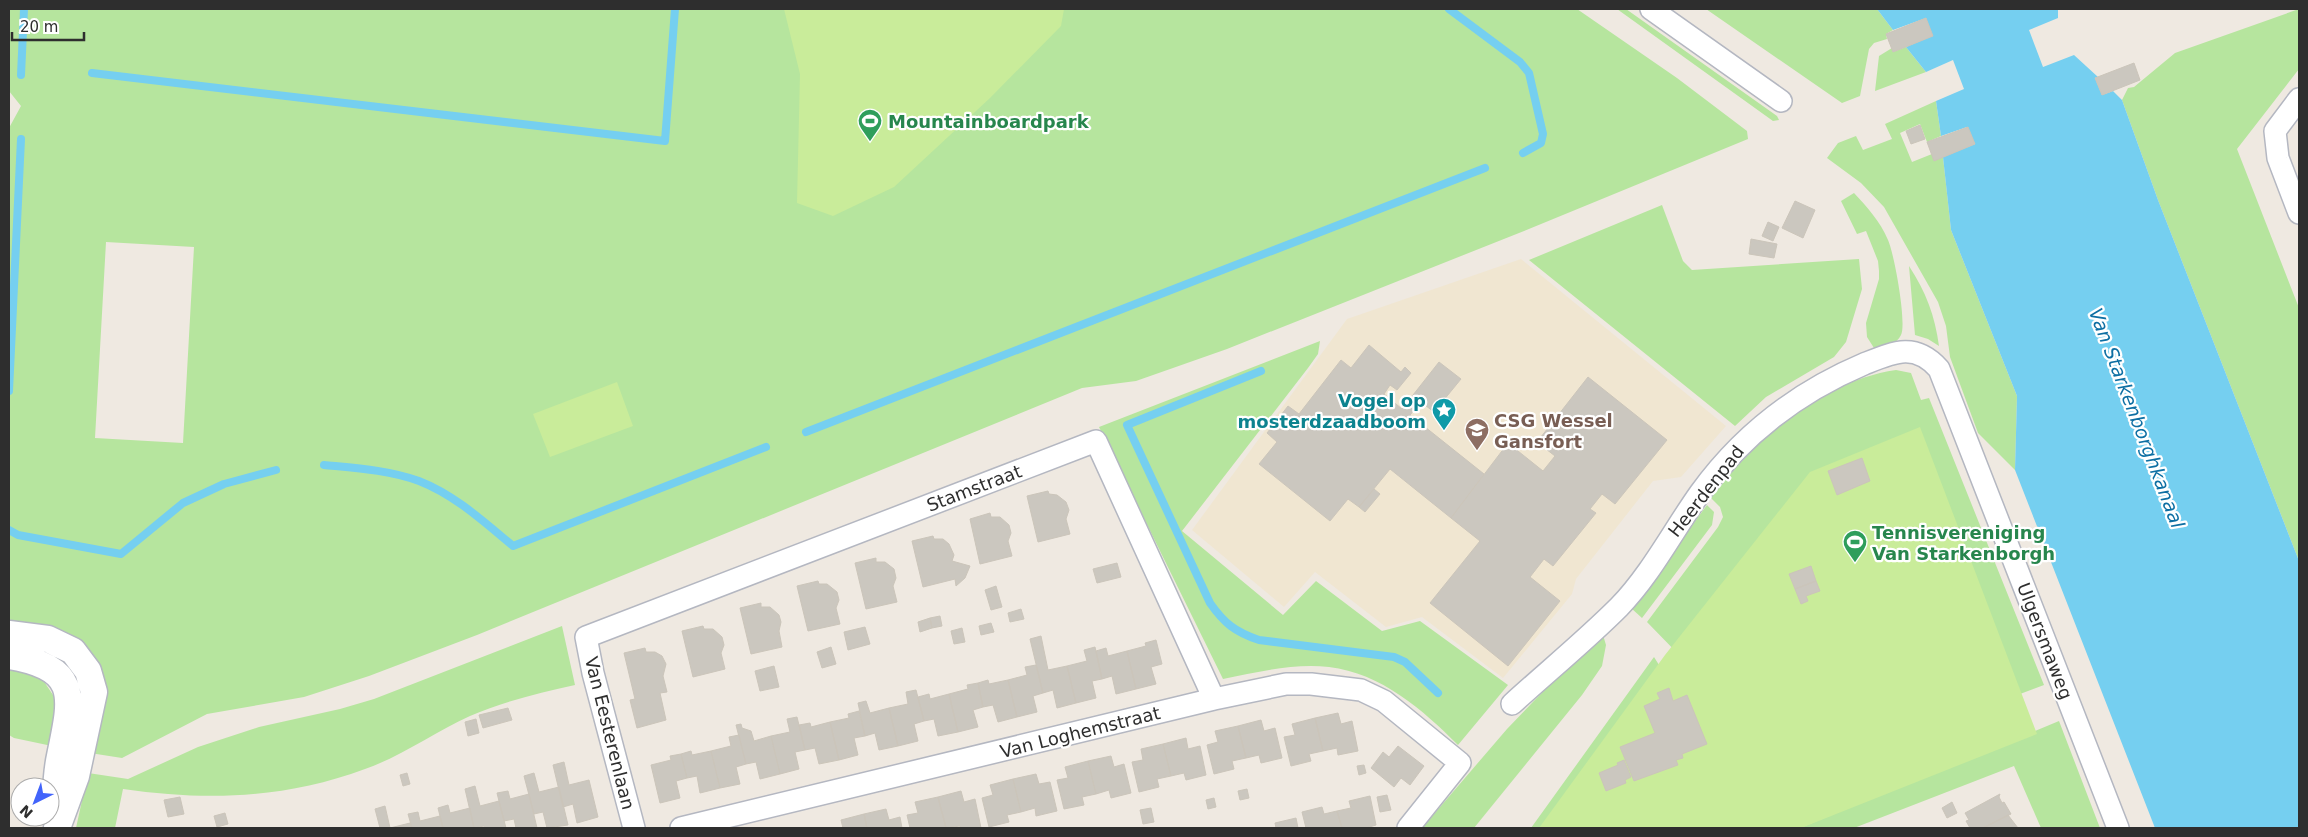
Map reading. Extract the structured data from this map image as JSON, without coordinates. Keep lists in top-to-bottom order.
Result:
{
  "streets": {
    "street": [
      "Stamstraat",
      "Heerdenpad",
      "Ulgersmaweg",
      "Van Loghemstraat",
      "Van Eesterenlaan"
    ]
  },
  "crossings": [
    ["Stamstraat", "Van Loghemstraat"],
    ["Stamstraat", "Van Eesterenlaan"],
    ["Heerdenpad", "Ulgersmaweg"]
  ],
  "water": ["Van Starkenborghkanaal"],
  "places": {
    "sports": ["Mountainboardpark", "Tennisvereniging Van Starkenborgh"],
    "place": ["Vogel op mosterdzaadboom"],
    "school or university": ["CSG Wessel Gansfort"]
  },
  "scale_bar": "20 m",
  "north": "bottom left"
}
